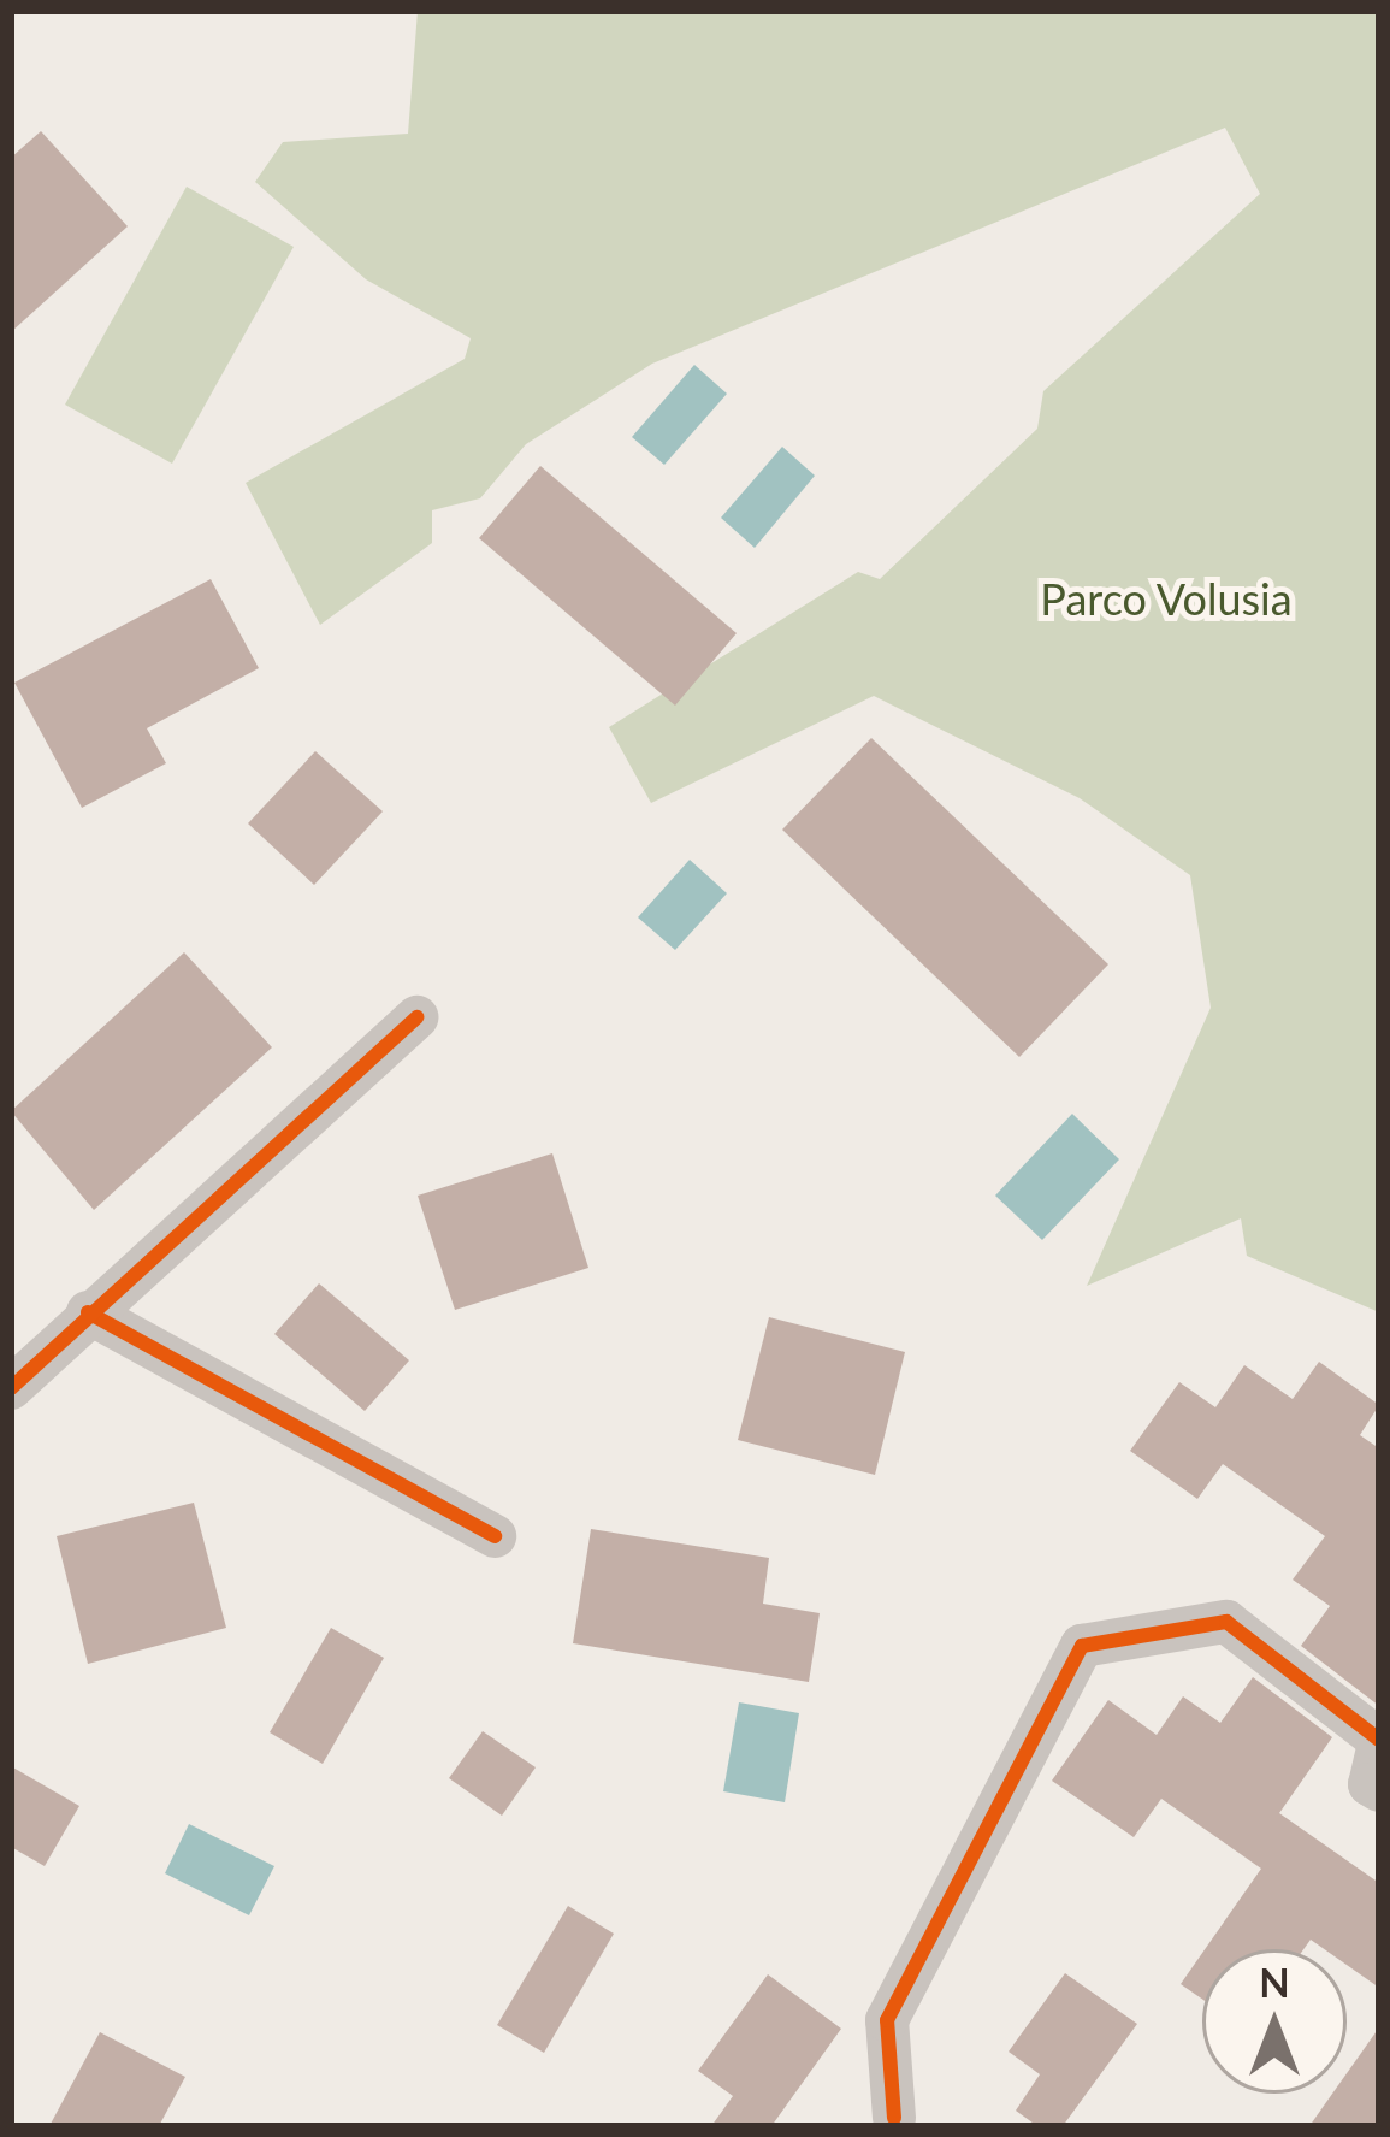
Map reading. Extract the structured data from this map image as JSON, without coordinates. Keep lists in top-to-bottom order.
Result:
{
  "parks": ["Parco Volusia"],
  "north": "top"
}
